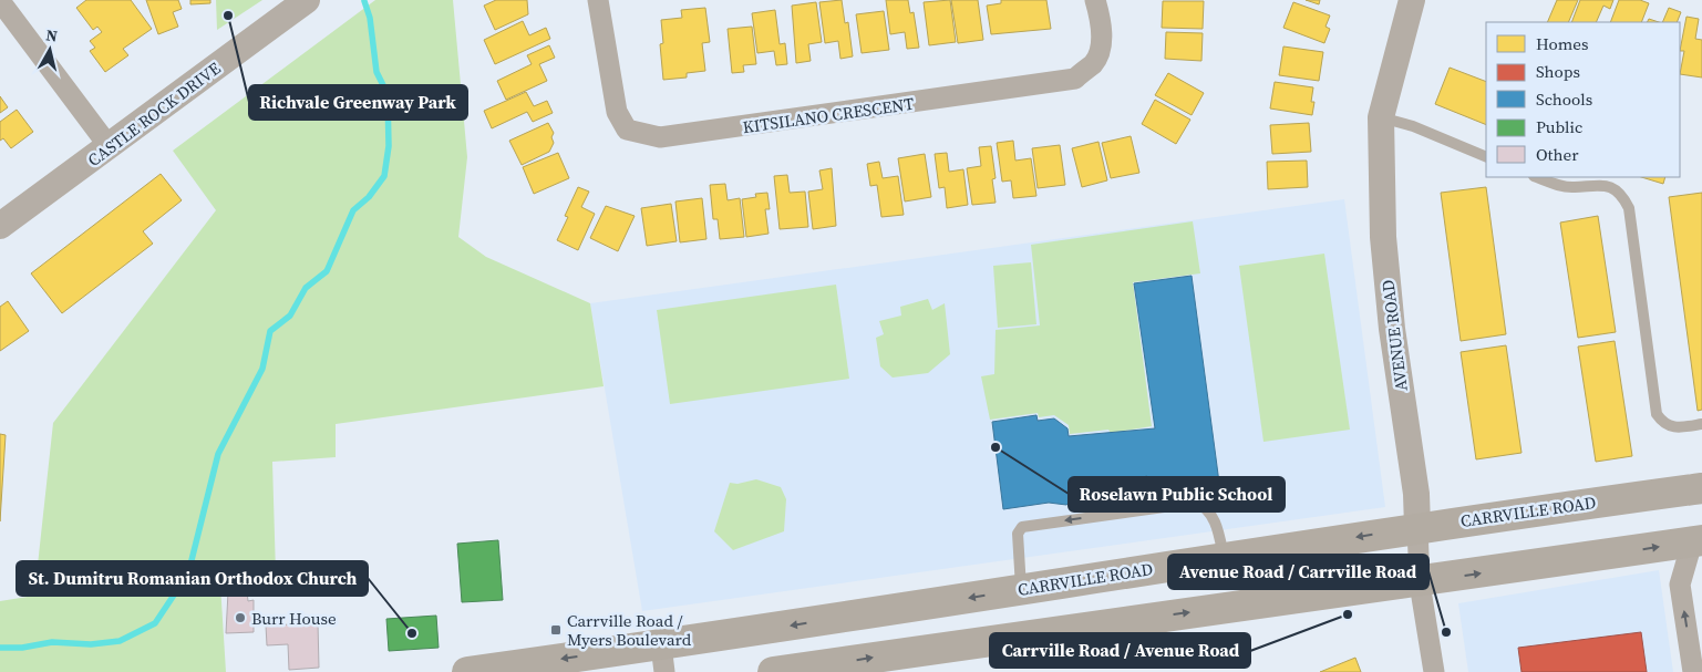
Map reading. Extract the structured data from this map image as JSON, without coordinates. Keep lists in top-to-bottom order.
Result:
{
  "streets": {
    "main road": ["CARRVILLE ROAD"],
    "street": ["CASTLE ROCK DRIVE", "KITSILANO CRESCENT", "AVENUE ROAD"]
  },
  "crossings": [
    ["AVENUE ROAD", "CARRVILLE ROAD"]
  ],
  "places": {
    "other": [
      "Richvale Greenway Park",
      "Roselawn Public School",
      "Carrville Road / Avenue Road",
      "Burr House",
      "Avenue Road / Carrville Road",
      "St. Dumitru Romanian Orthodox Church"
    ],
    "transit": ["Carrville Road / Myers Boulevard"]
  },
  "legend": [
    "Homes",
    "Shops",
    "Schools",
    "Public",
    "Other"
  ],
  "north": "top"
}
